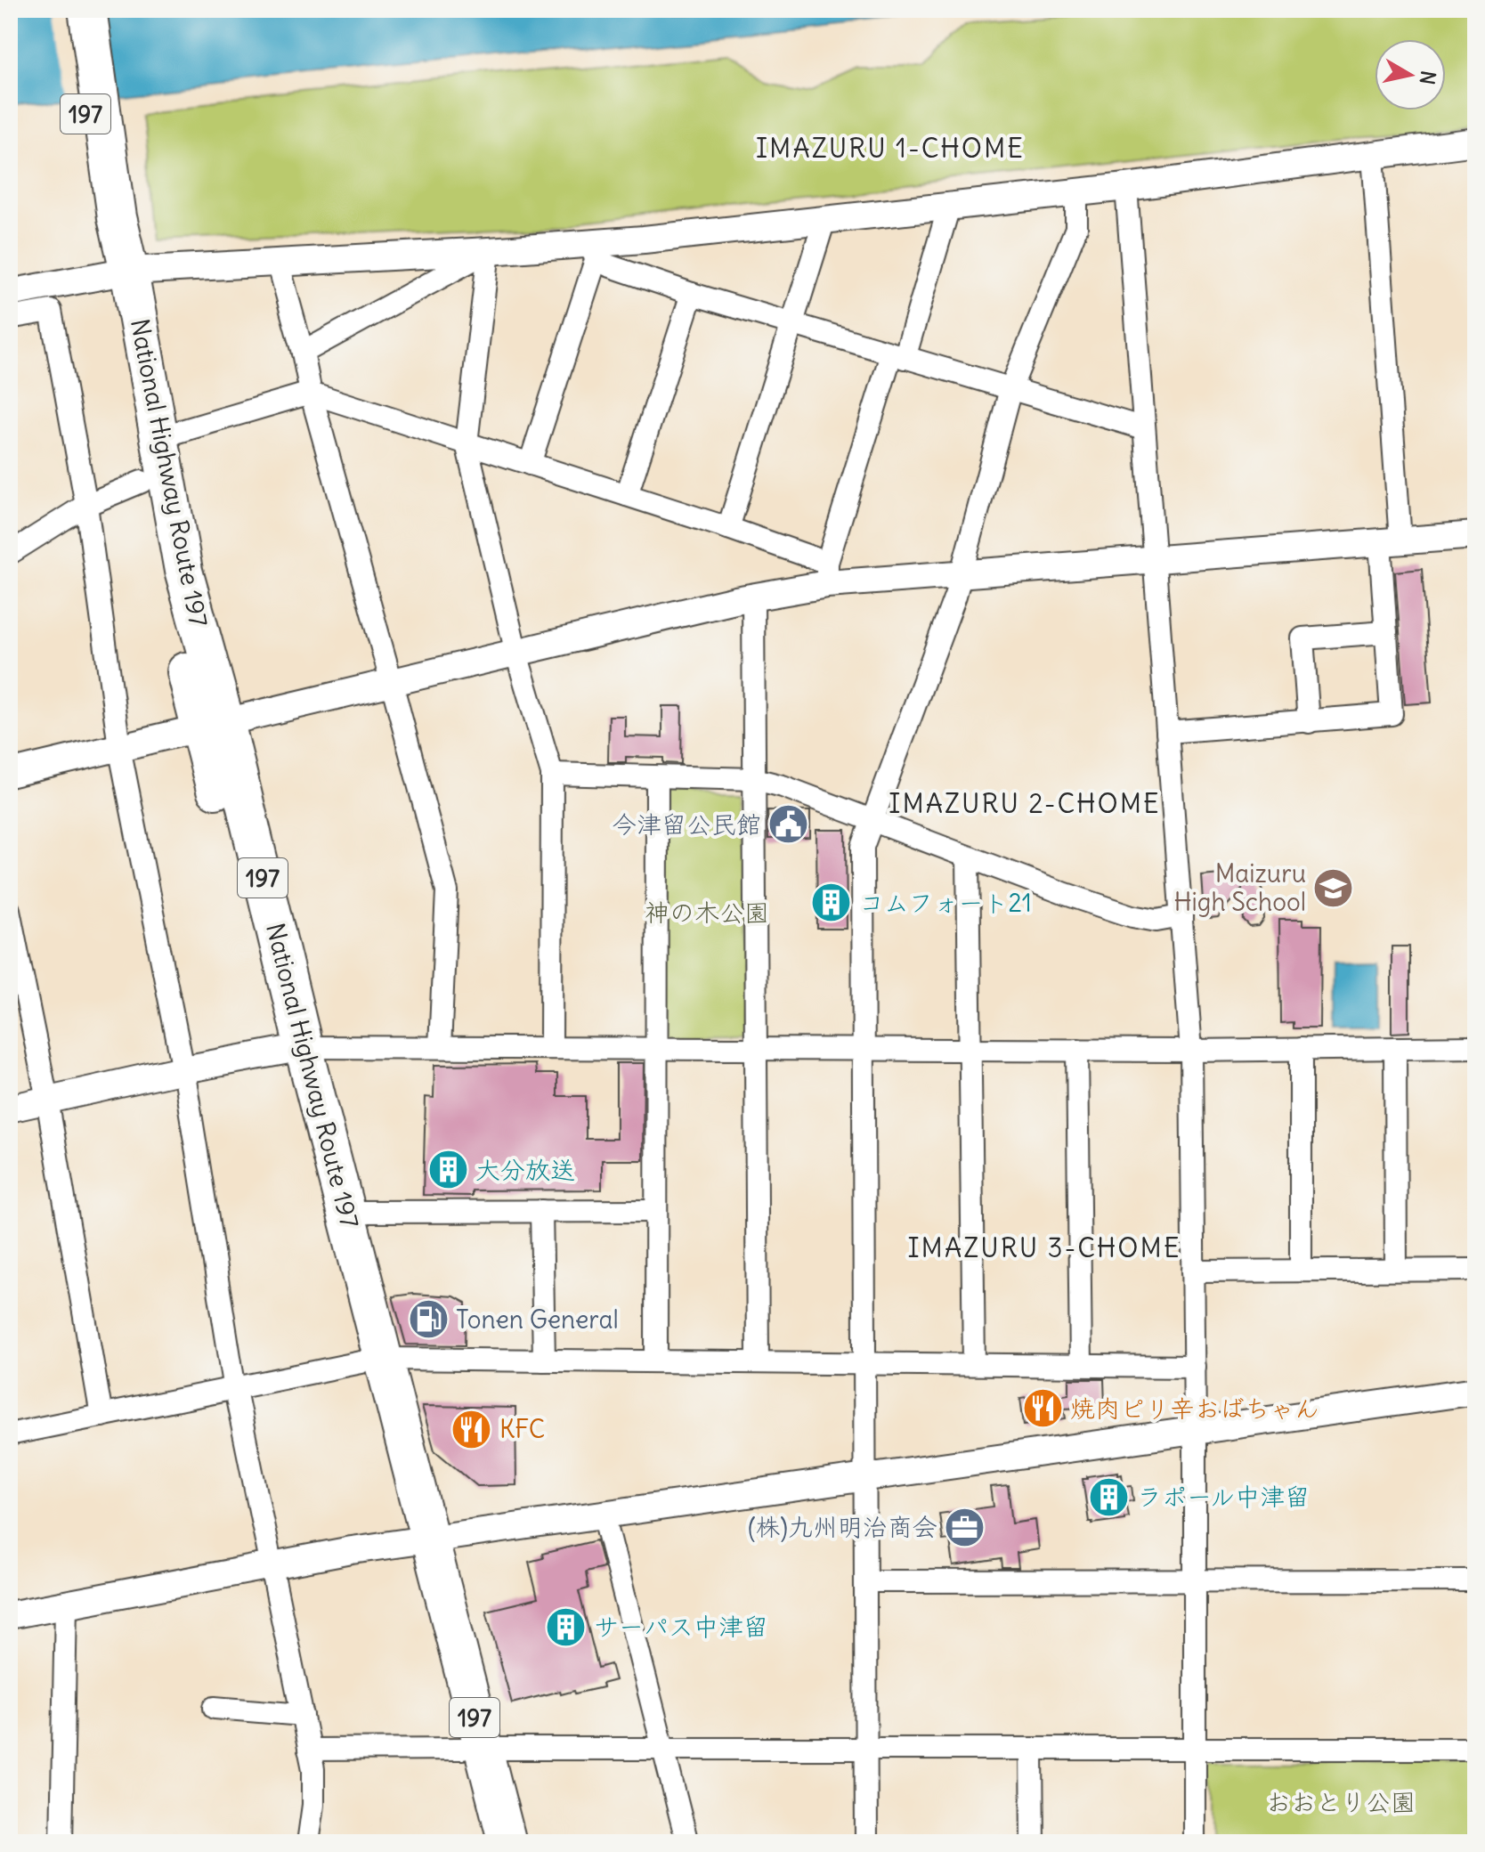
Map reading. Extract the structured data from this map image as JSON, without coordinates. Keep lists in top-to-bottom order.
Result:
{
  "streets": {
    "highway": ["197", "National Highway Route 197"]
  },
  "districts": ["IMAZURU 1-CHOME", "IMAZURU 2-CHOME", "IMAZURU 3-CHOME"],
  "parks": ["神の木公園", "おおとり公園"],
  "places": {
    "public building": ["今津留公民館"],
    "school or university": ["Maizuru High School"],
    "building": [
      "コムフォート21",
      "大分放送",
      "ラポール中津留",
      "サーパス中津留"
    ],
    "fuel station": ["Tonen General"],
    "restaurant": ["焼肉ピリ辛おばちゃん", "KFC"],
    "office": ["(株)九州明治商会"]
  },
  "north": "right"
}
